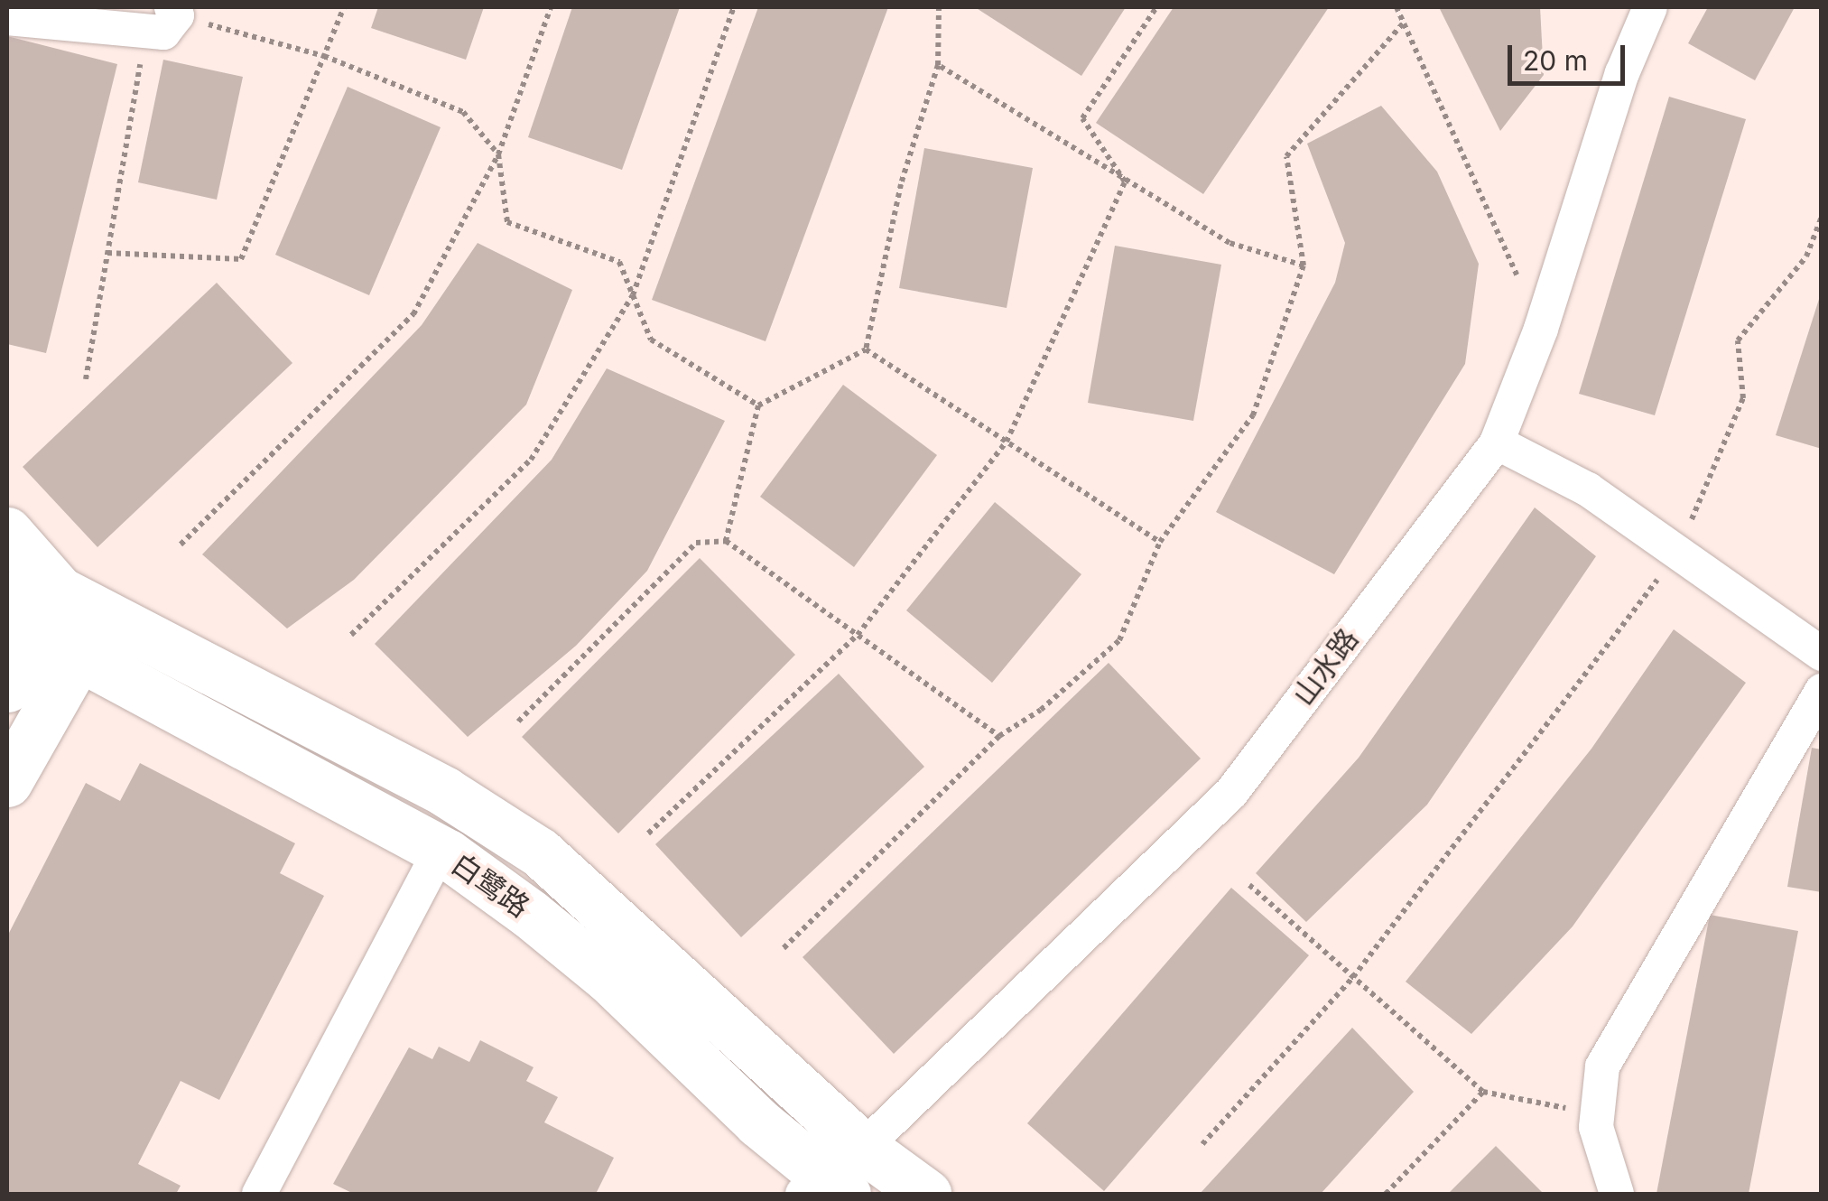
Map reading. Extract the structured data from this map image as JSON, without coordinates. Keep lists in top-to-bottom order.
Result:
{
  "streets": {
    "street": ["山水路", "白鹭路"]
  },
  "crossings": [
    ["山水路", "白鹭路"]
  ],
  "scale_bar": "20 m"
}
